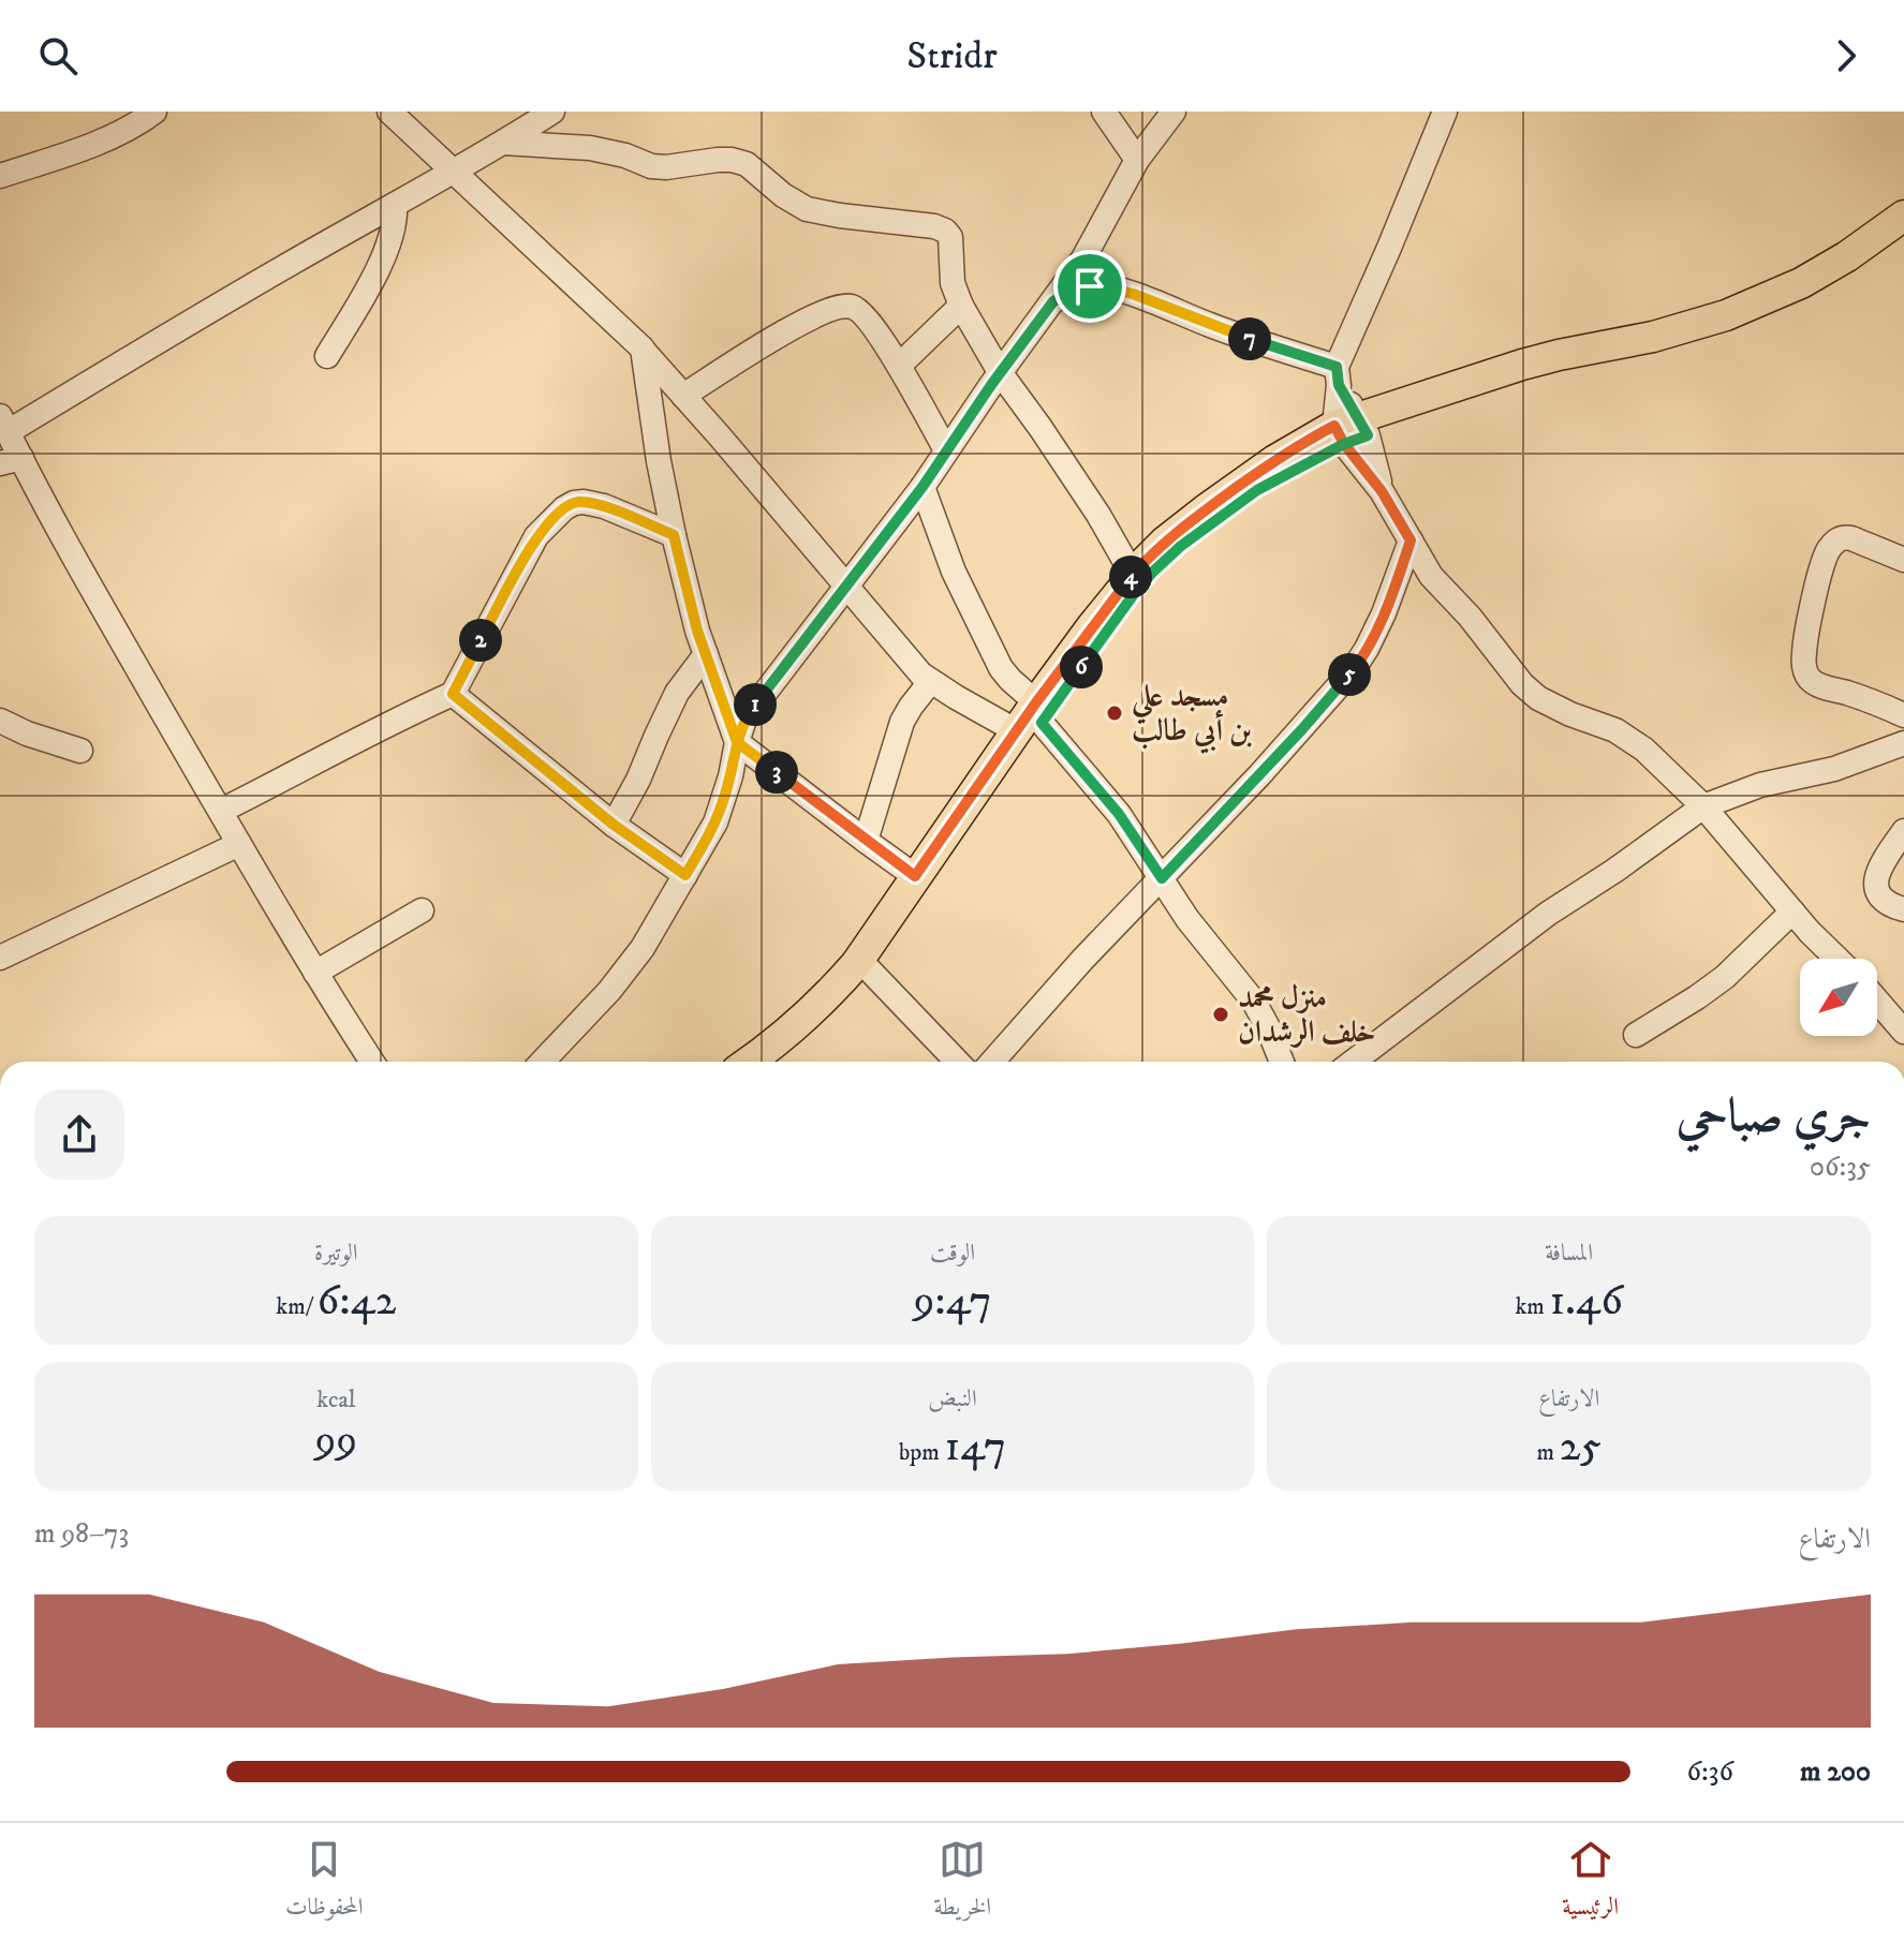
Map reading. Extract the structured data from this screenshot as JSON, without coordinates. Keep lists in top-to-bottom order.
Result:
{
  "places": ["مسجد علي بن أبي طالب", "منزل محمد خلف الرشدان"],
  "north": "bottom left",
  "page": {
    "header": "Stridr",
    "pins": [
      "7",
      "4",
      "2",
      "6",
      "5",
      "1",
      "3"
    ],
    "heading": ["جري صباحي", "06:35"],
    "stats": [
      ["المسافة", "1.46 km"],
      ["الوقت", "9:47"],
      ["الوتيرة", "6:42 /km"],
      ["الارتفاع", "25 m"],
      ["النبض", "147 bpm"],
      ["kcal", "99"]
    ],
    "chart": ["الارتفاع", "73–98 m"],
    "list": [
      {
        "name": "200 m",
        "note": "6:36"
      }
    ],
    "tabs": ["الرئيسية", "الخريطة", "المحفوظات"]
  }
}
